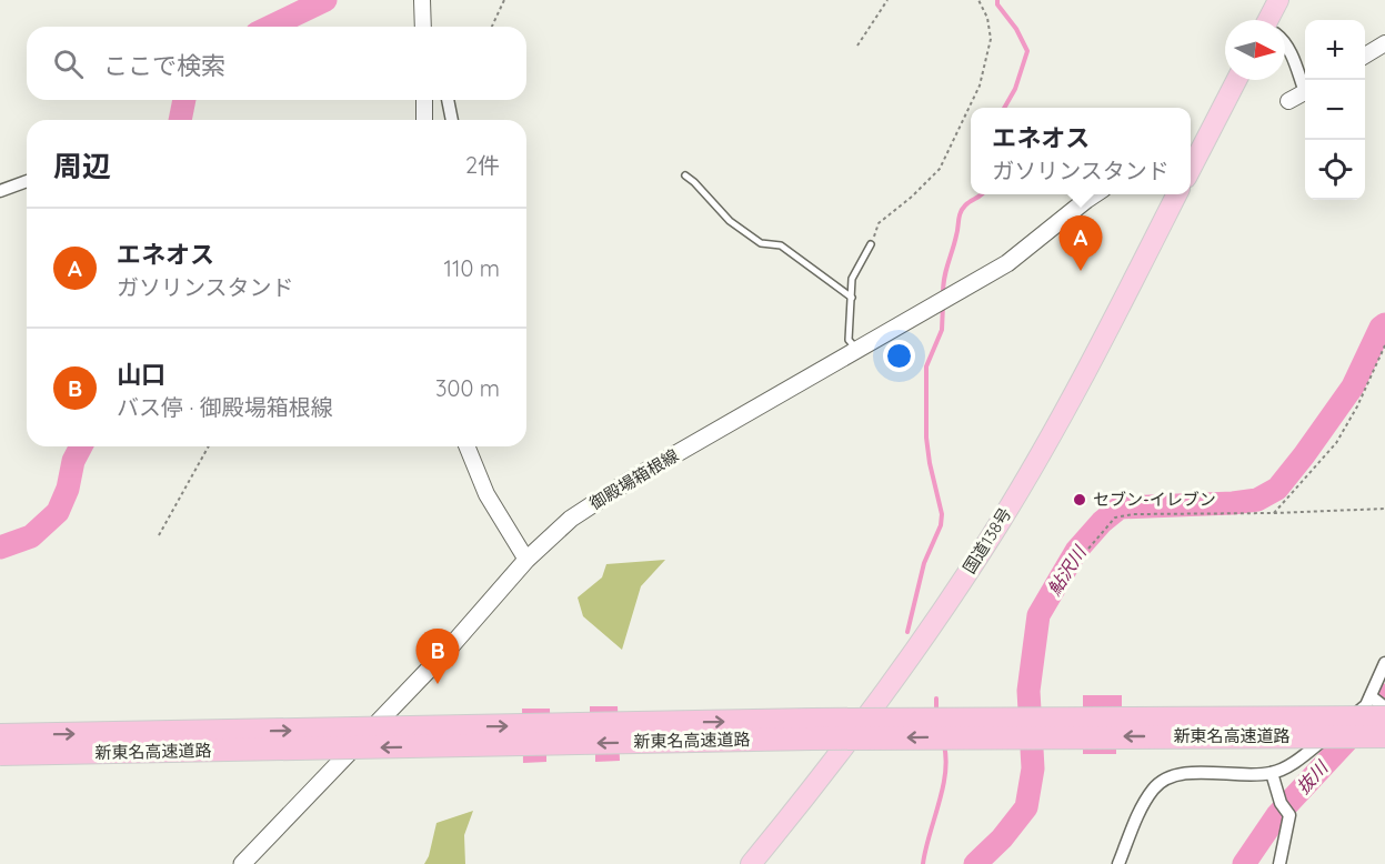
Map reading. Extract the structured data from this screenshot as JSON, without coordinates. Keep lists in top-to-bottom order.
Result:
{
  "streets": {
    "highway": ["国道138号", "新東名高速道路"],
    "main road": ["御殿場箱根線"]
  },
  "water": ["鮎沢川", "抜川"],
  "places": ["セブン-イレブン"],
  "north": "right",
  "page": {
    "map_buttons": ["+", "−"],
    "search": "ここで検索",
    "popup": ["エネオス", "ガソリンスタンド"],
    "heading": ["周辺", "2件"],
    "list": [
      {
        "mark": "A",
        "name": "エネオス",
        "note": "ガソリンスタンド",
        "value": "110 m"
      },
      {
        "mark": "B",
        "name": "山口",
        "note": "バス停 · 御殿場箱根線",
        "value": "300 m"
      }
    ],
    "pins": ["A", "B"]
  }
}
